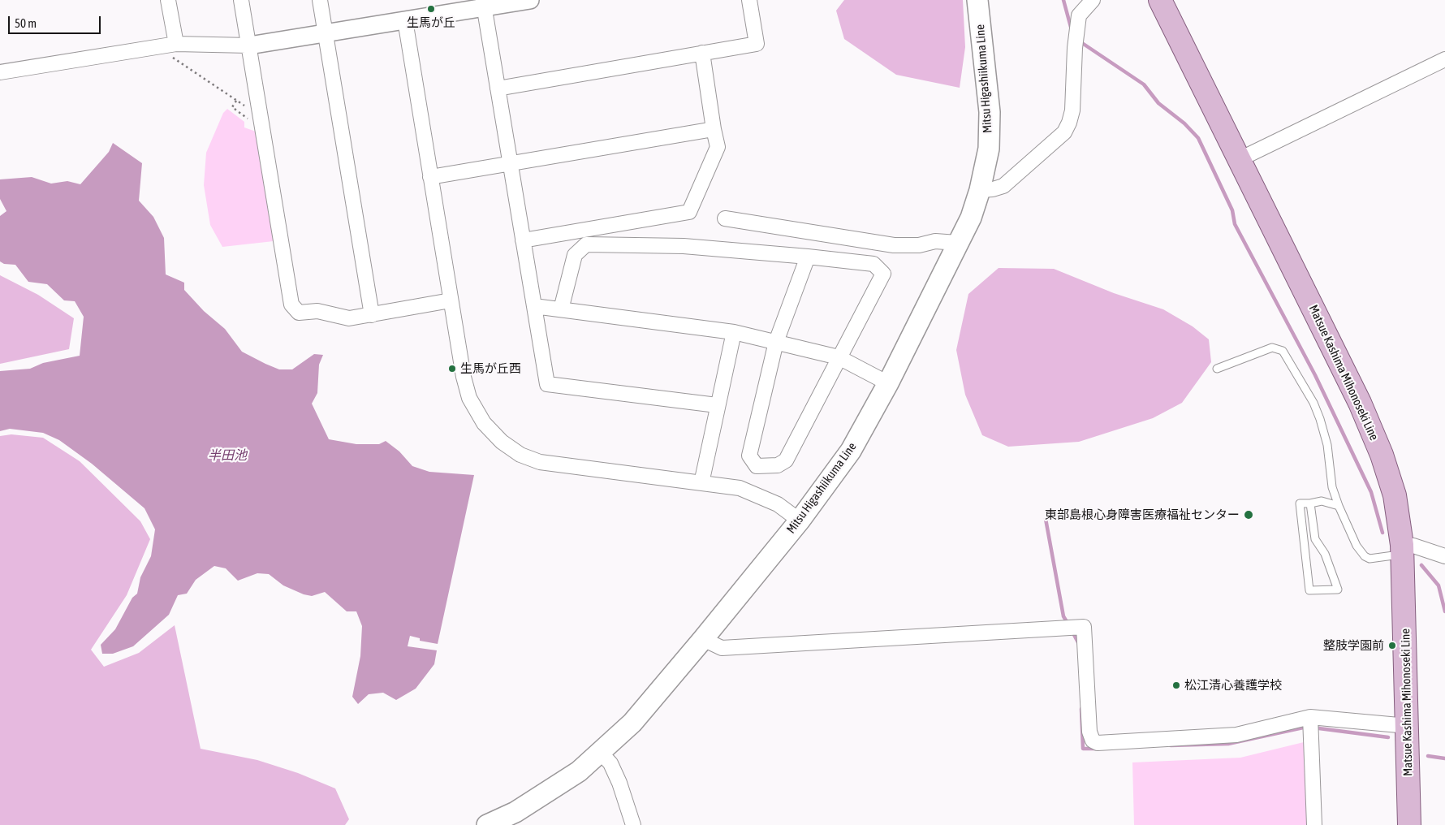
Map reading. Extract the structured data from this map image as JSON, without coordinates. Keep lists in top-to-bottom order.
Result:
{
  "streets": {
    "main road": ["Mitsu Higashiikuma Line", "Matsue Kashima Mihonoseki Line"]
  },
  "water": ["半田池"],
  "places": [
    "生馬が丘",
    "生馬が丘西",
    "東部島根心身障害医療福祉センター",
    "整肢学園前",
    "松江清心養護学校"
  ],
  "scale_bar": "50 m"
}
